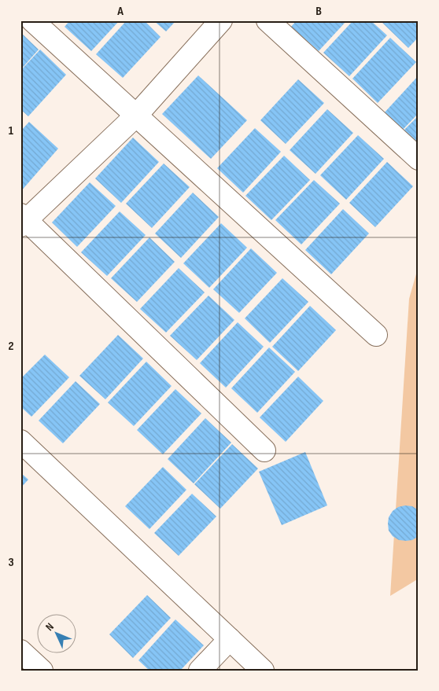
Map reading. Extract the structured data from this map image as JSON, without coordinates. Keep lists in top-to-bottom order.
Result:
{
  "north": "top left",
  "grid": {
    "columns": ["A", "B"],
    "rows": ["1", "2", "3"]
  }
}
